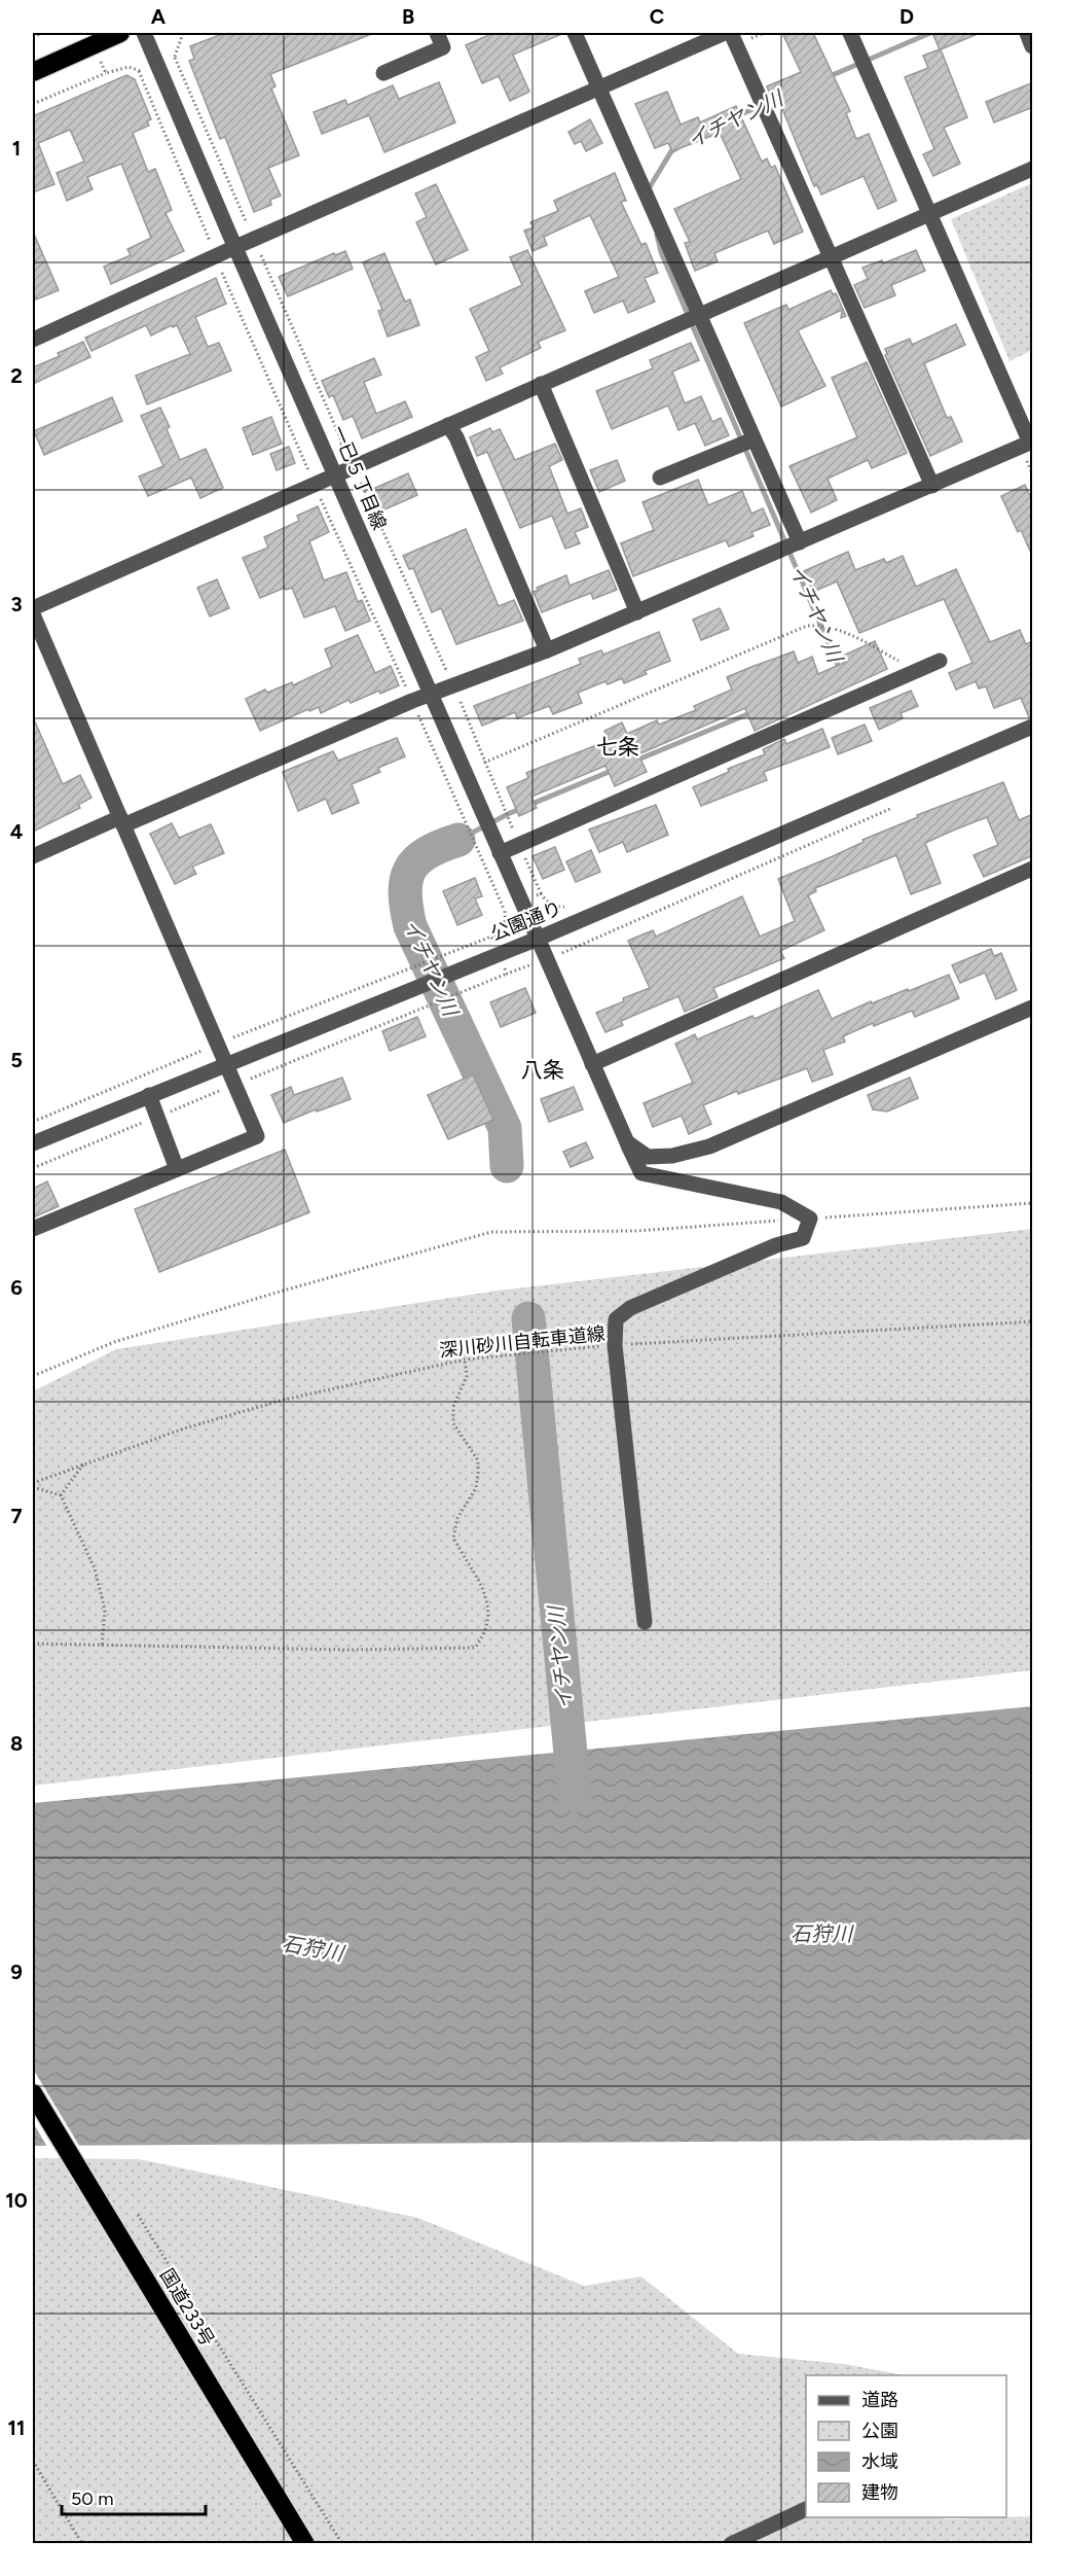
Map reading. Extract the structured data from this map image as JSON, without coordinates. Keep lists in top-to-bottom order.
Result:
{
  "streets": {
    "highway": ["国道233号"],
    "street": ["一已５丁目線", "公園通り"],
    "path": ["深川砂川自転車道線"]
  },
  "crossings": [
    ["一已５丁目線", "公園通り"]
  ],
  "districts": ["七条", "八条"],
  "water": ["イチヤン川", "石狩川"],
  "legend": [
    "道路",
    "公園",
    "水域",
    "建物"
  ],
  "scale_bar": "50 m",
  "grid": {
    "columns": [
      "A",
      "B",
      "C",
      "D"
    ],
    "rows": [
      "1",
      "2",
      "3",
      "4",
      "5",
      "6",
      "7",
      "8",
      "9",
      "10",
      "11"
    ]
  }
}
